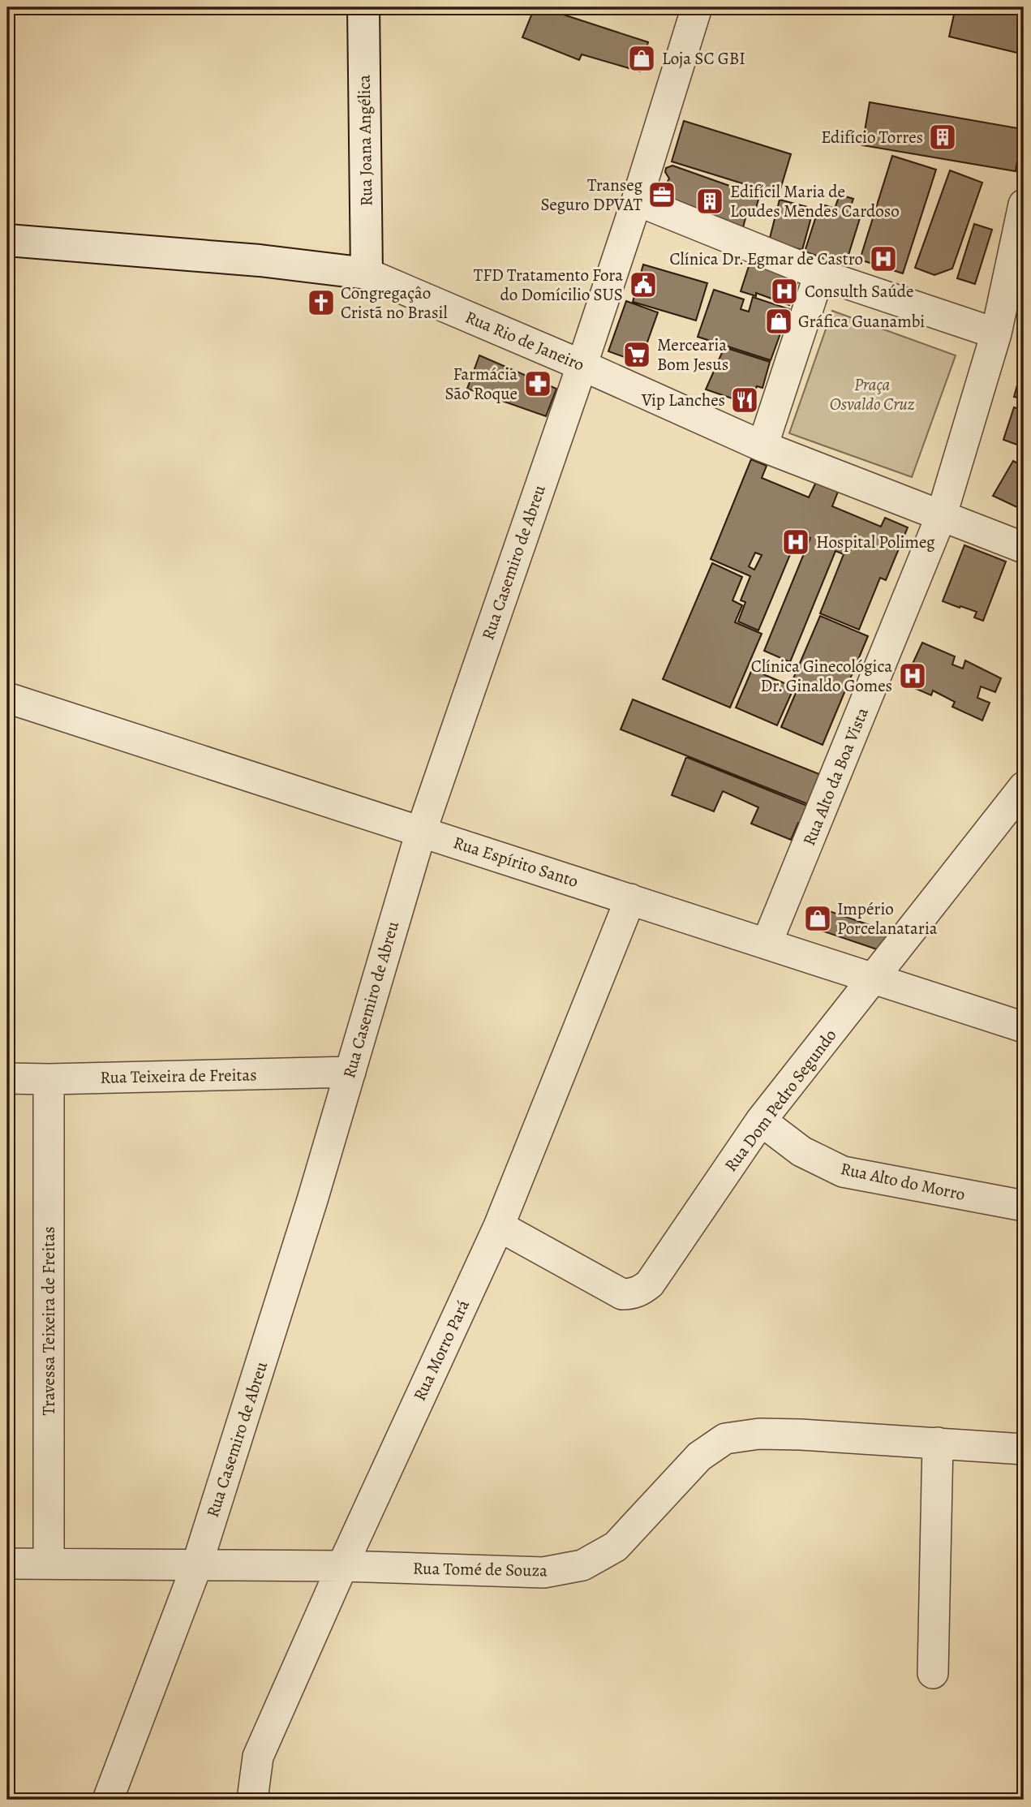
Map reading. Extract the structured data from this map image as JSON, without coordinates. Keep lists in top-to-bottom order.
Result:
{
  "streets": {
    "main road": ["Rua Joana Angélica", "Rua Rio de Janeiro"],
    "street": [
      "Rua Casemiro de Abreu",
      "Rua Alto da Boa Vista",
      "Rua Espírito Santo",
      "Rua Teixeira de Freitas",
      "Rua Dom Pedro Segundo",
      "Rua Alto do Morro",
      "Travessa Teixeira de Freitas",
      "Rua Morro Pará",
      "Rua Tomé de Souza"
    ]
  },
  "crossings": [
    ["Rua Joana Angélica", "Rua Rio de Janeiro"],
    ["Rua Rio de Janeiro", "Rua Casemiro de Abreu"],
    ["Rua Casemiro de Abreu", "Rua Espírito Santo"],
    ["Rua Casemiro de Abreu", "Rua Teixeira de Freitas"],
    ["Rua Casemiro de Abreu", "Rua Tomé de Souza"],
    ["Rua Alto da Boa Vista", "Rua Espírito Santo"],
    ["Rua Espírito Santo", "Rua Dom Pedro Segundo"],
    ["Rua Espírito Santo", "Rua Morro Pará"],
    ["Rua Teixeira de Freitas", "Travessa Teixeira de Freitas"],
    ["Rua Dom Pedro Segundo", "Rua Alto do Morro"],
    ["Rua Dom Pedro Segundo", "Rua Morro Pará"],
    ["Travessa Teixeira de Freitas", "Rua Tomé de Souza"],
    ["Rua Morro Pará", "Rua Tomé de Souza"]
  ],
  "parks": ["Praça Osvaldo Cruz"],
  "places": {
    "shop": ["Loja SC GBI", "Gráfica Guanambi", "Império Porcelanataria"],
    "building": ["Edifício Torres", "Edifícil Maria de Loudes Mendes Cardoso"],
    "office": ["Transeg Seguro DPVAT"],
    "hospital": [
      "Clínica Dr. Egmar de Castro",
      "Consulth Saúde",
      "Hospital Polimeg",
      "Clínica Ginecológica Dr. Ginaldo Gomes"
    ],
    "public building": ["TFD Tratamento Fora do Domícilio SUS"],
    "church": ["Congregaçâo Cristã no Brasil"],
    "supermarket": ["Mercearia Bom Jesus"],
    "pharmacy": ["Farmácia São Roque"],
    "restaurant": ["Vip Lanches"]
  }
}
